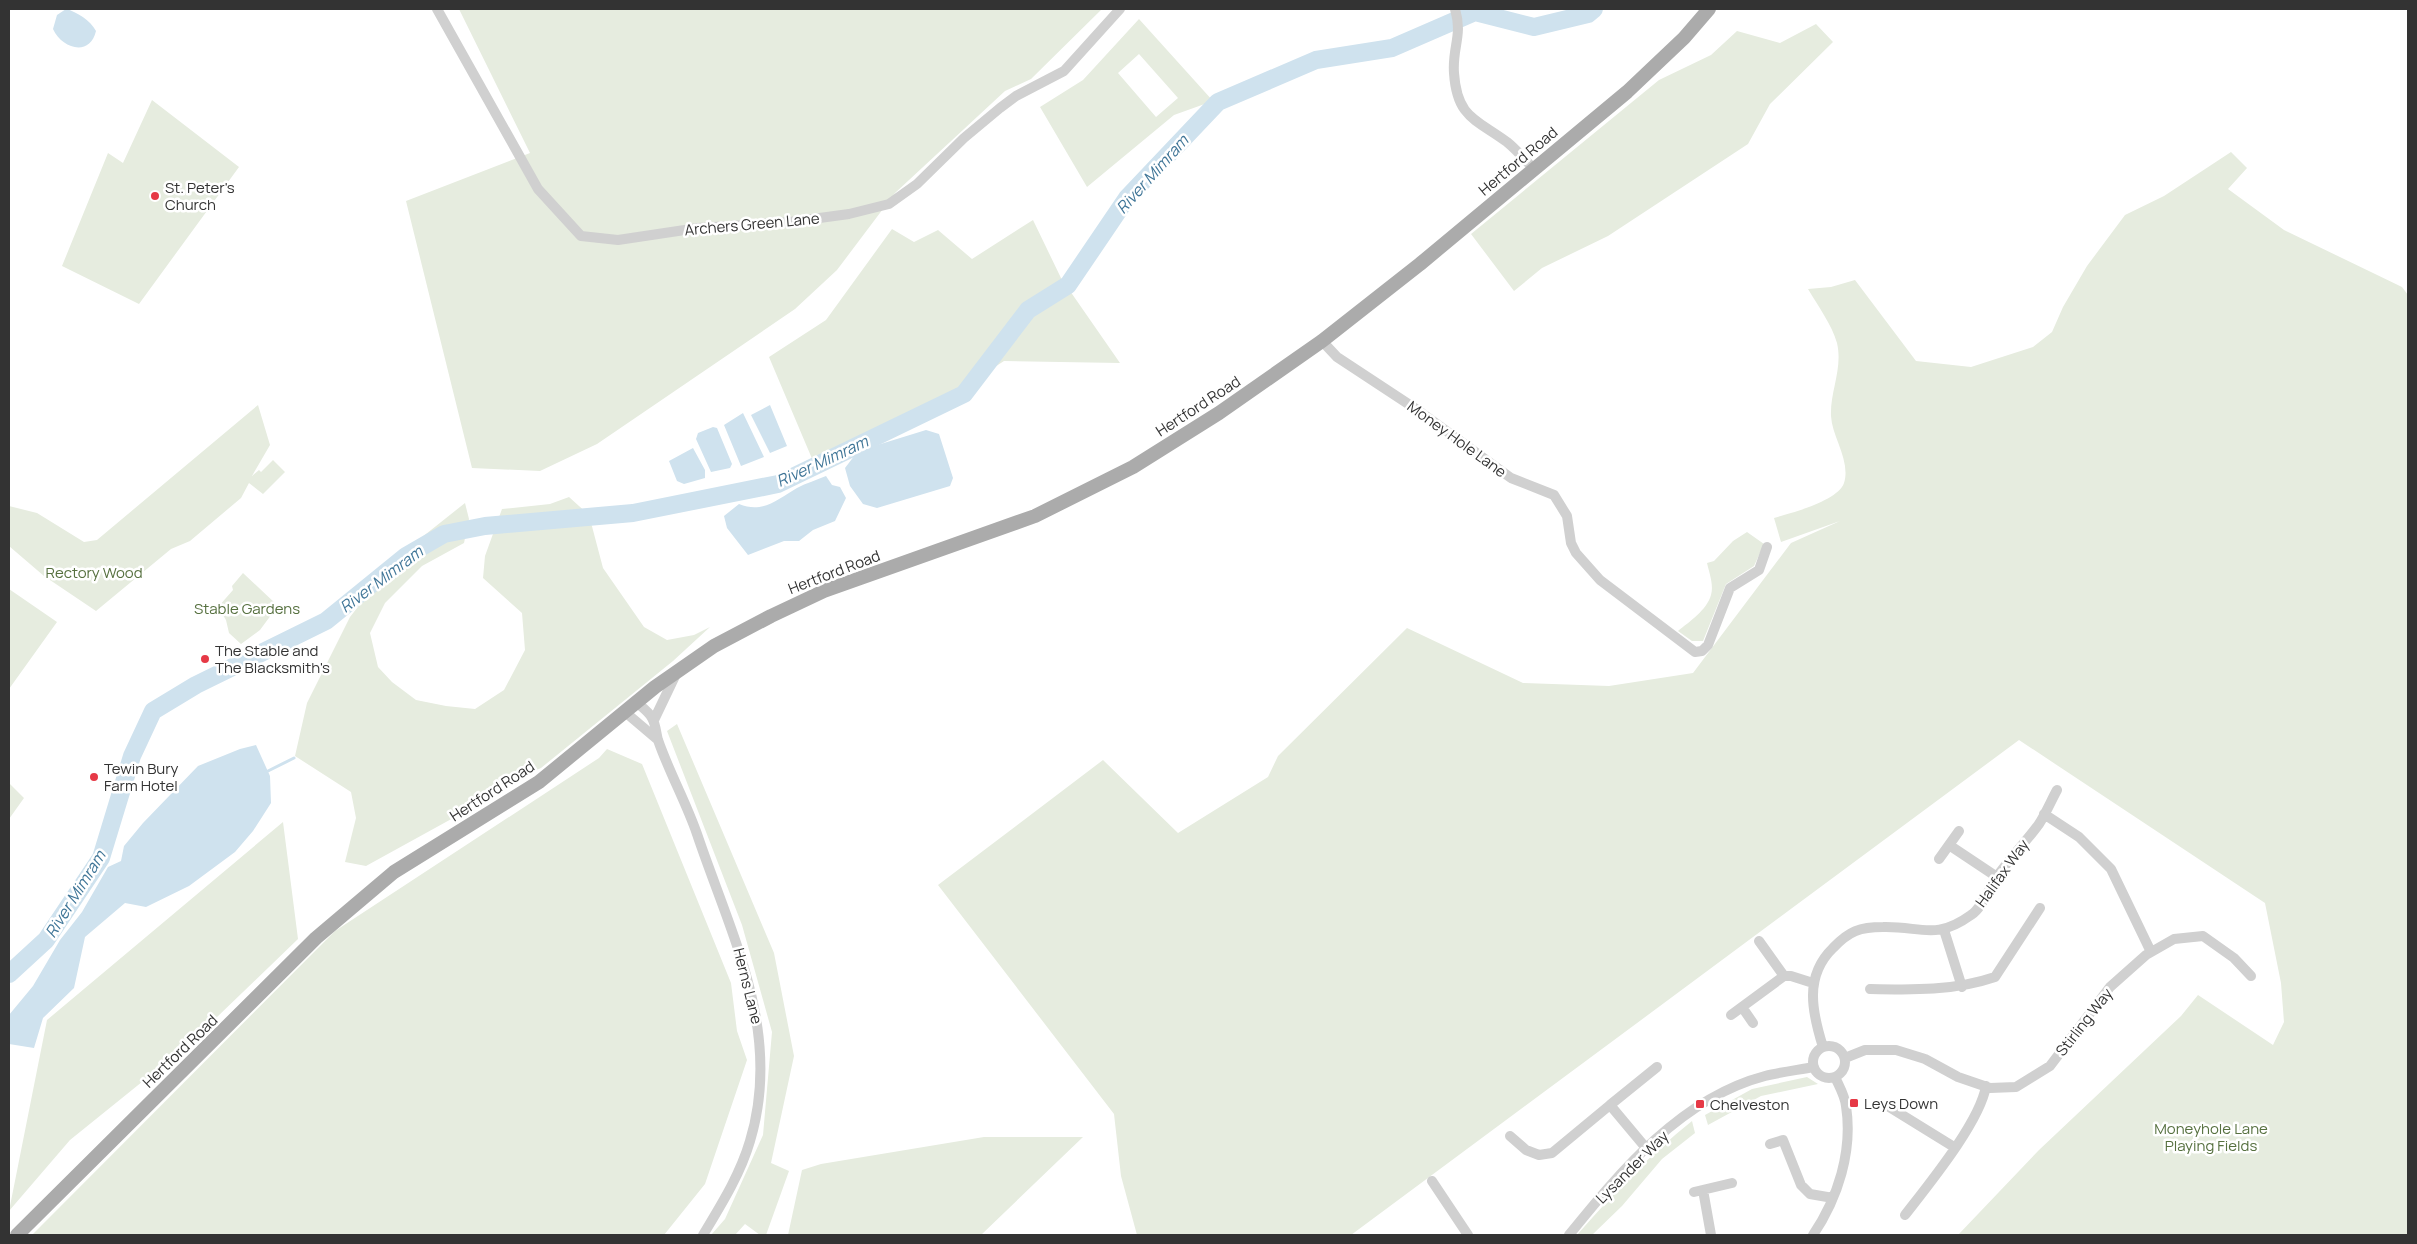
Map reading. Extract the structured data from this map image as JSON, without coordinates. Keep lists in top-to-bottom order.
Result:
{
  "streets": {
    "main road": ["Hertford Road"],
    "street": [
      "Archers Green Lane",
      "Money Hole Lane",
      "Halifax Way",
      "Herns Lane",
      "Stirling Way",
      "Lysander Way"
    ]
  },
  "crossings": [
    ["Hertford Road", "Money Hole Lane"],
    ["Hertford Road", "Herns Lane"],
    ["Halifax Way", "Stirling Way"],
    ["Halifax Way", "Lysander Way"],
    ["Stirling Way", "Lysander Way"]
  ],
  "water": ["River Mimram"],
  "parks": ["Rectory Wood", "Stable Gardens", "Moneyhole Lane Playing Fields"],
  "places": {
    "other": ["St. Peter's Church", "The Stable and The Blacksmith's", "Tewin Bury Farm Hotel"],
    "transit": ["Leys Down", "Chelveston"]
  }
}
